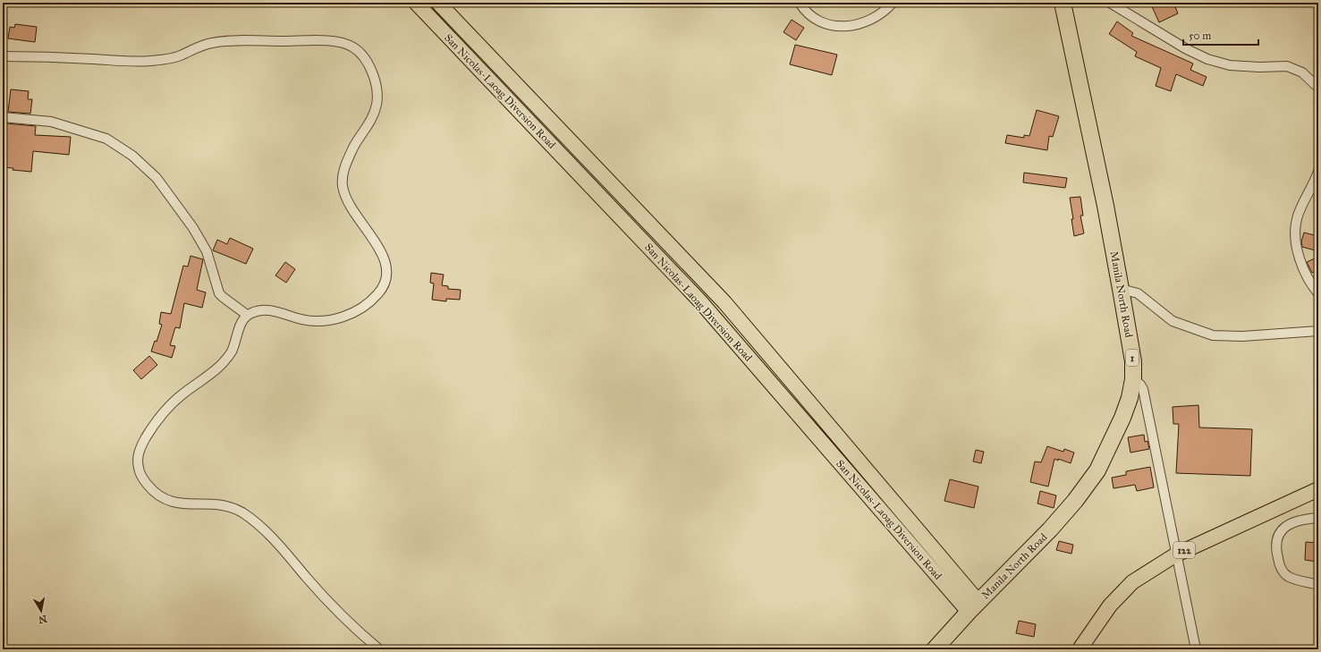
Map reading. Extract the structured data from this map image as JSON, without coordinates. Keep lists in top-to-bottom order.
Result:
{
  "streets": {
    "highway": ["Manila North Road", "1"],
    "main road": ["San Nicolas-Laoag Diversion Road", "122"]
  },
  "crossings": [
    ["San Nicolas-Laoag Diversion Road", "Manila North Road"]
  ],
  "scale_bar": "50 m",
  "north": "bottom"
}
